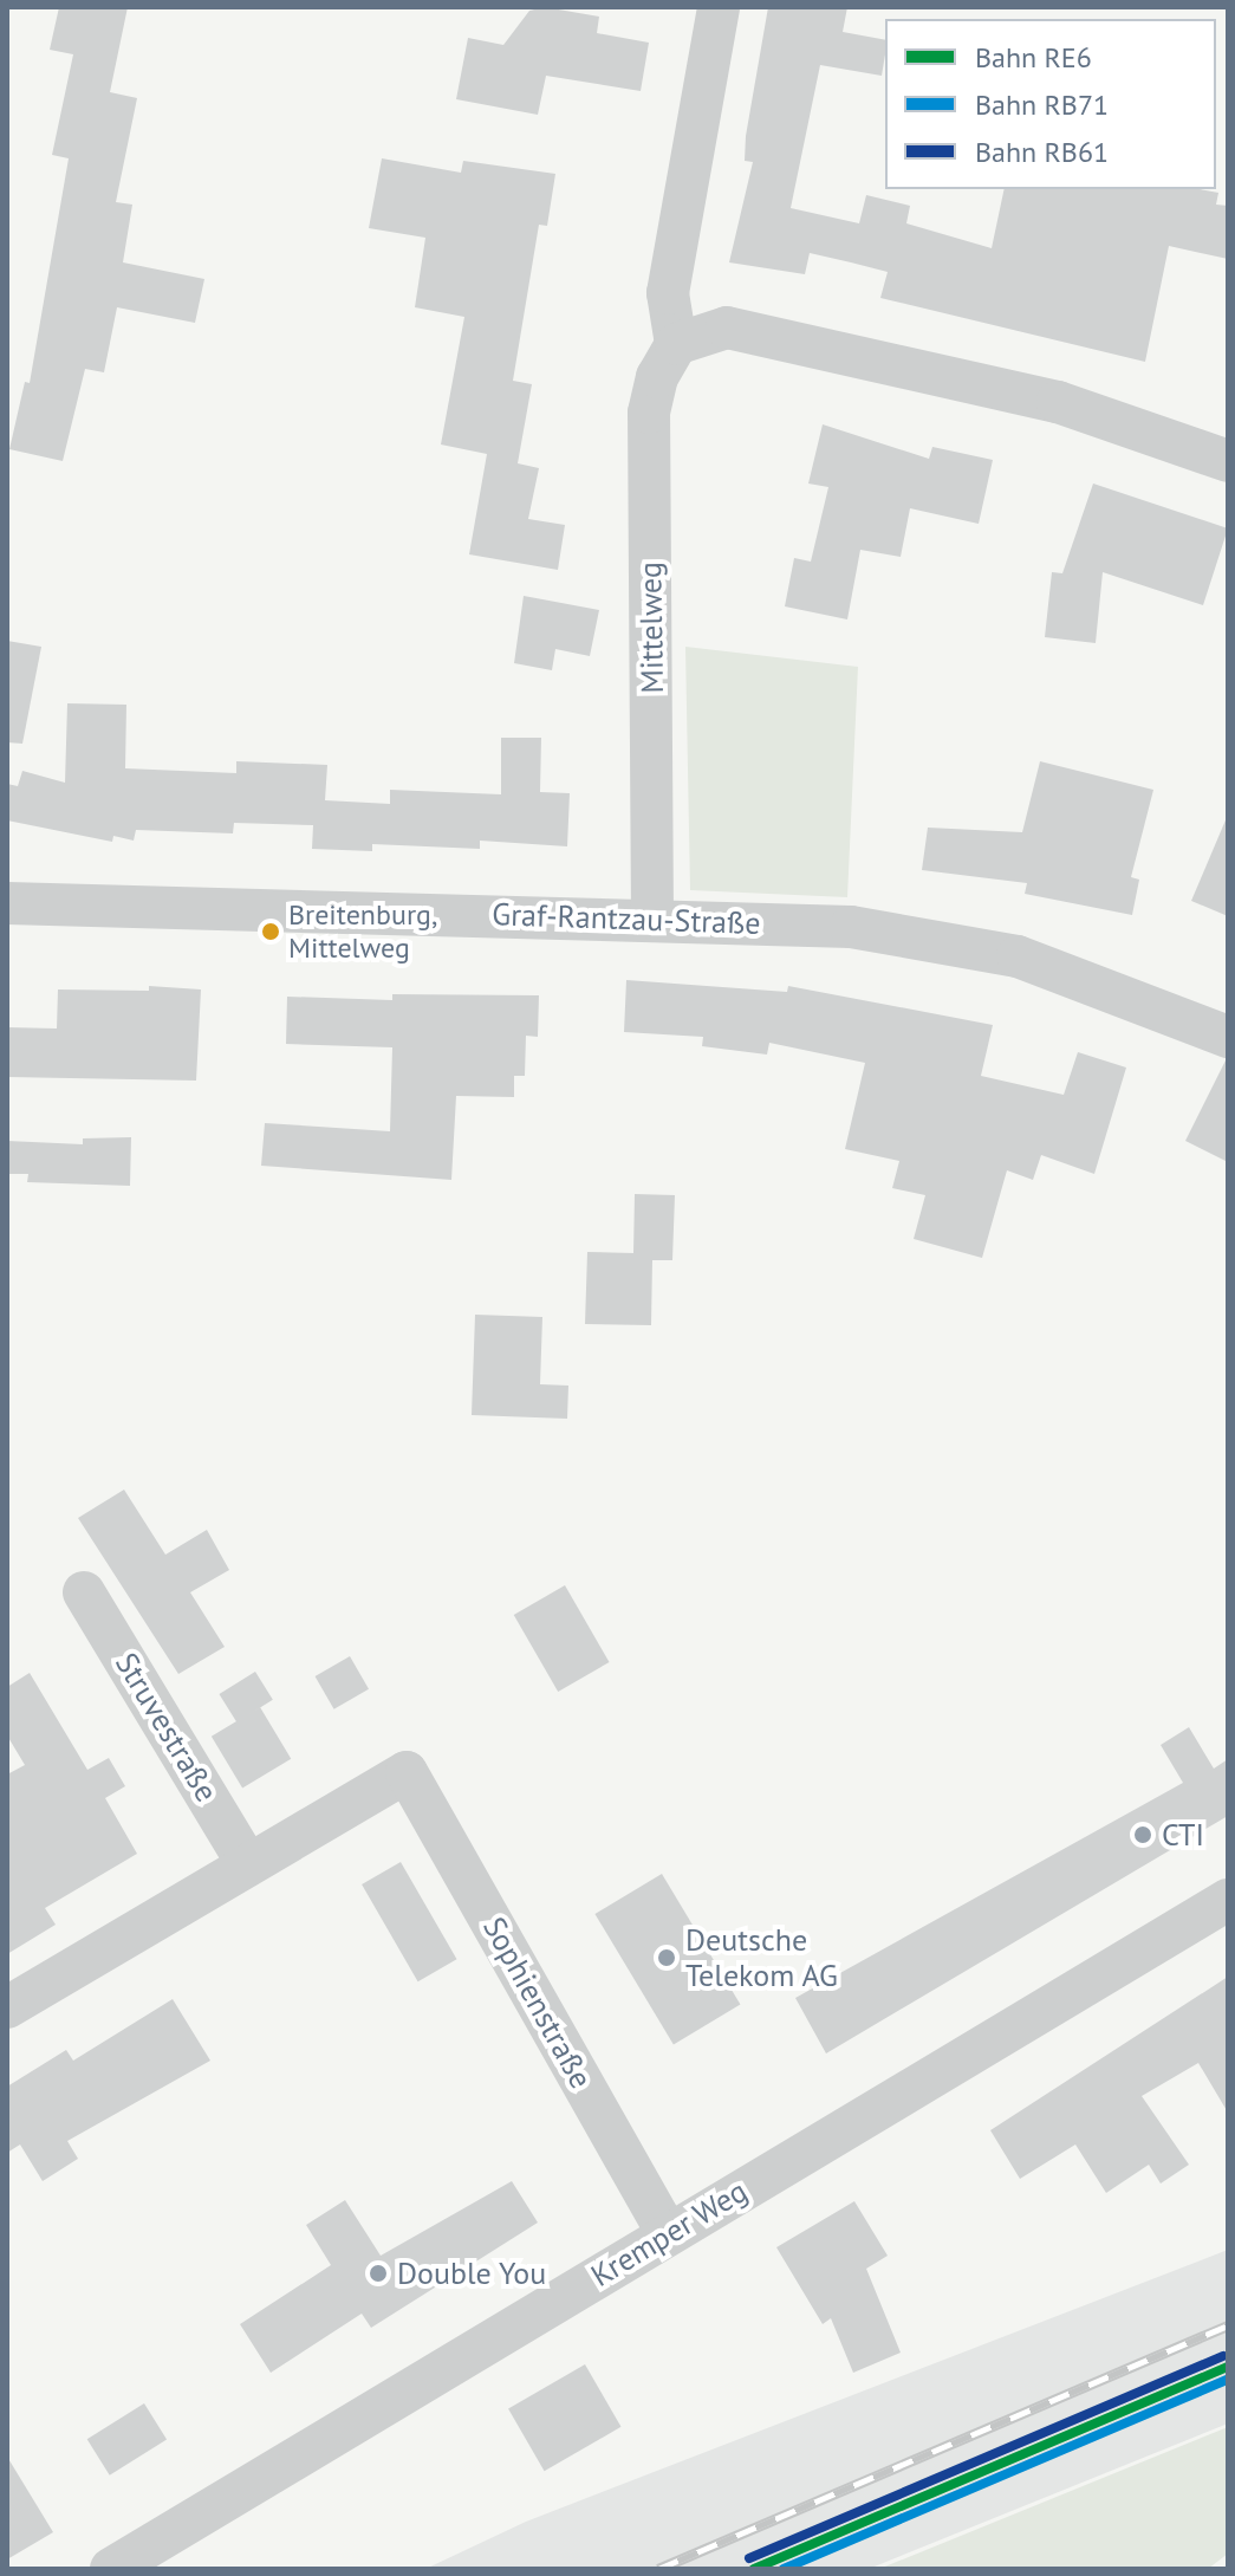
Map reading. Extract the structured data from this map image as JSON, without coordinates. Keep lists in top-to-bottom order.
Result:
{
  "streets": {
    "street": [
      "Mittelweg",
      "Graf-Rantzau-Straße",
      "Struvestraße",
      "Sophienstraße",
      "Kremper Weg"
    ]
  },
  "crossings": [
    ["Mittelweg", "Graf-Rantzau-Straße"],
    ["Struvestraße", "Sophienstraße"],
    ["Sophienstraße", "Kremper Weg"]
  ],
  "places": [
    "Breitenburg, Mittelweg",
    "CTI",
    "Deutsche Telekom AG",
    "Double You"
  ],
  "lines": ["rail line RB61", "rail line RE6", "rail line RB71"],
  "legend": ["Bahn RE6", "Bahn RB71", "Bahn RB61"]
}
